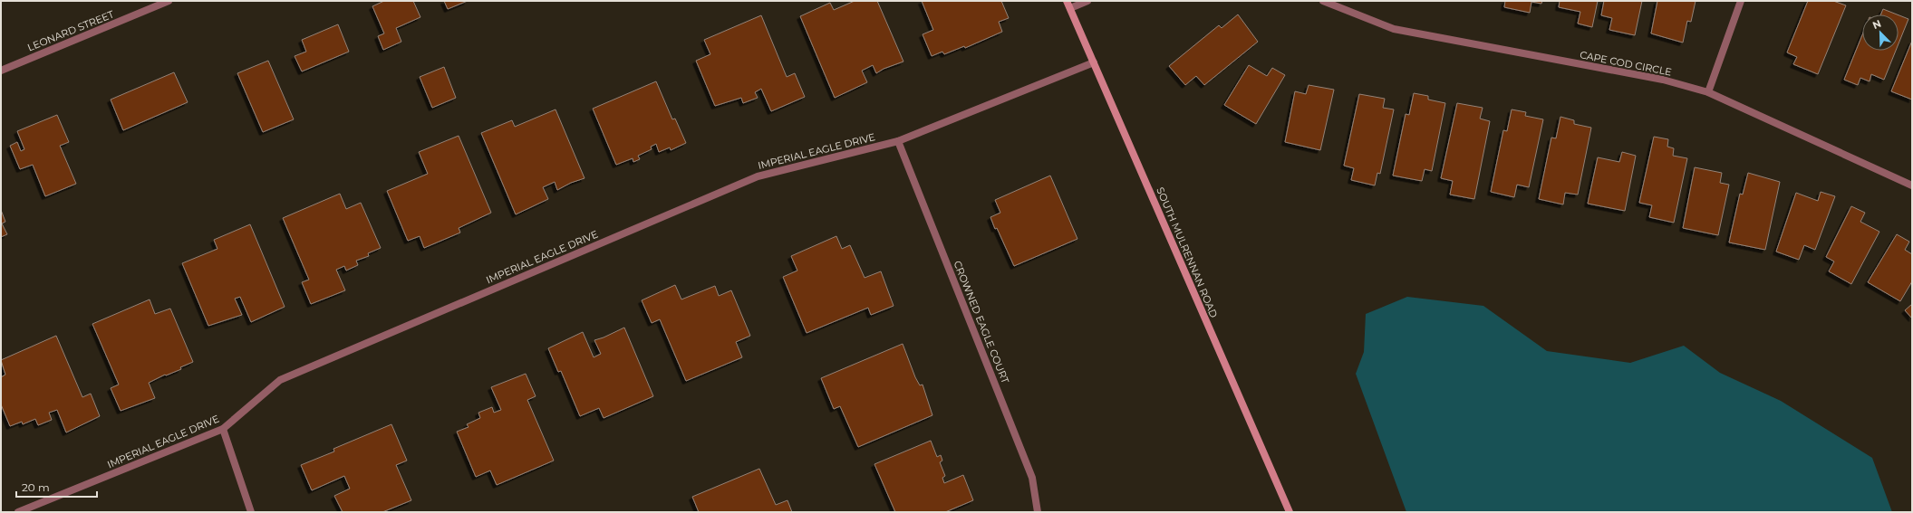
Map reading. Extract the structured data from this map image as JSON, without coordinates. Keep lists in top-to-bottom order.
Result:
{
  "streets": {
    "street": [
      "LEONARD STREET",
      "CAPE COD CIRCLE",
      "IMPERIAL EAGLE DRIVE",
      "SOUTH MULRENNAN ROAD",
      "CROWNED EAGLE COURT"
    ]
  },
  "crossings": [
    ["IMPERIAL EAGLE DRIVE", "SOUTH MULRENNAN ROAD"],
    ["IMPERIAL EAGLE DRIVE", "CROWNED EAGLE COURT"]
  ],
  "scale_bar": "20 m",
  "north": "top left"
}
